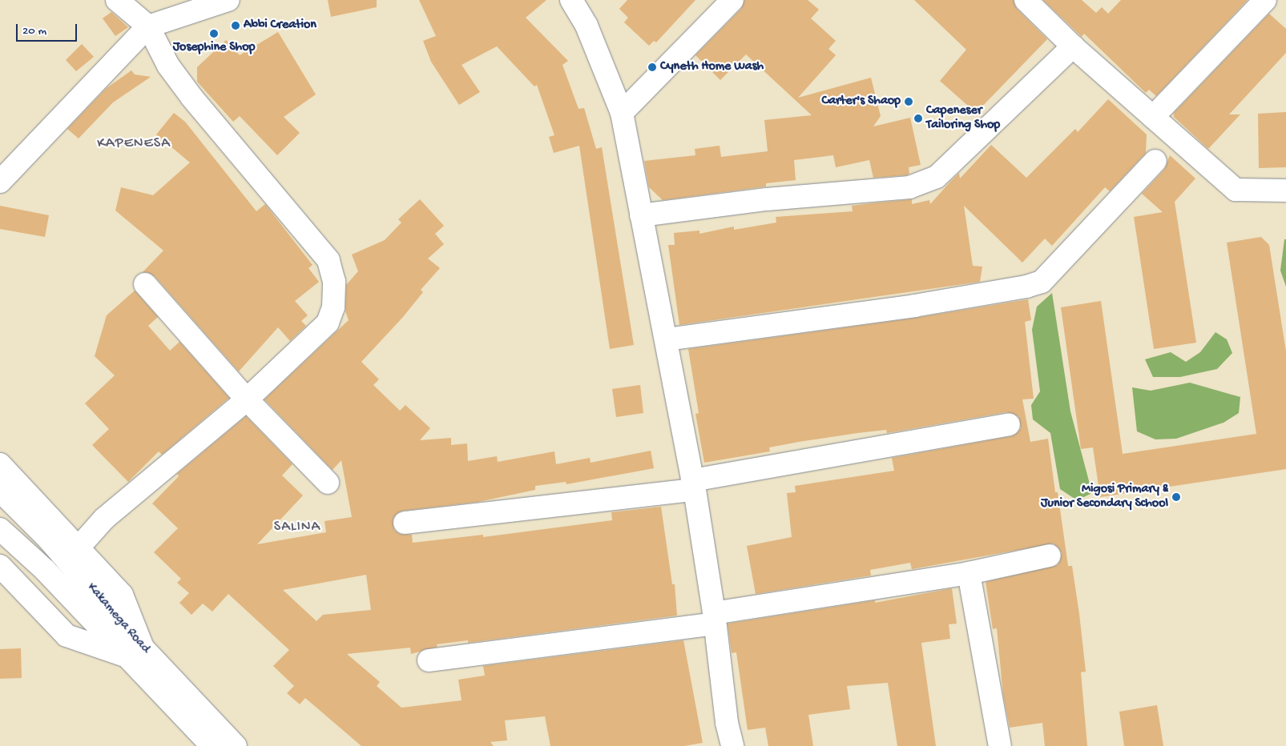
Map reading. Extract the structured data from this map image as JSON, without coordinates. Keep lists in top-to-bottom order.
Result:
{
  "streets": {
    "main road": ["Kakamega Road"]
  },
  "districts": ["KAPENESA", "SALINA"],
  "places": [
    "Abbi Creation",
    "Josephine Shop",
    "Cyneth Home Wash",
    "Carter's Shaop",
    "Capeneser Tailoring Shop",
    "Migosi Primary & Junior Secondary School"
  ],
  "scale_bar": "20 m"
}
